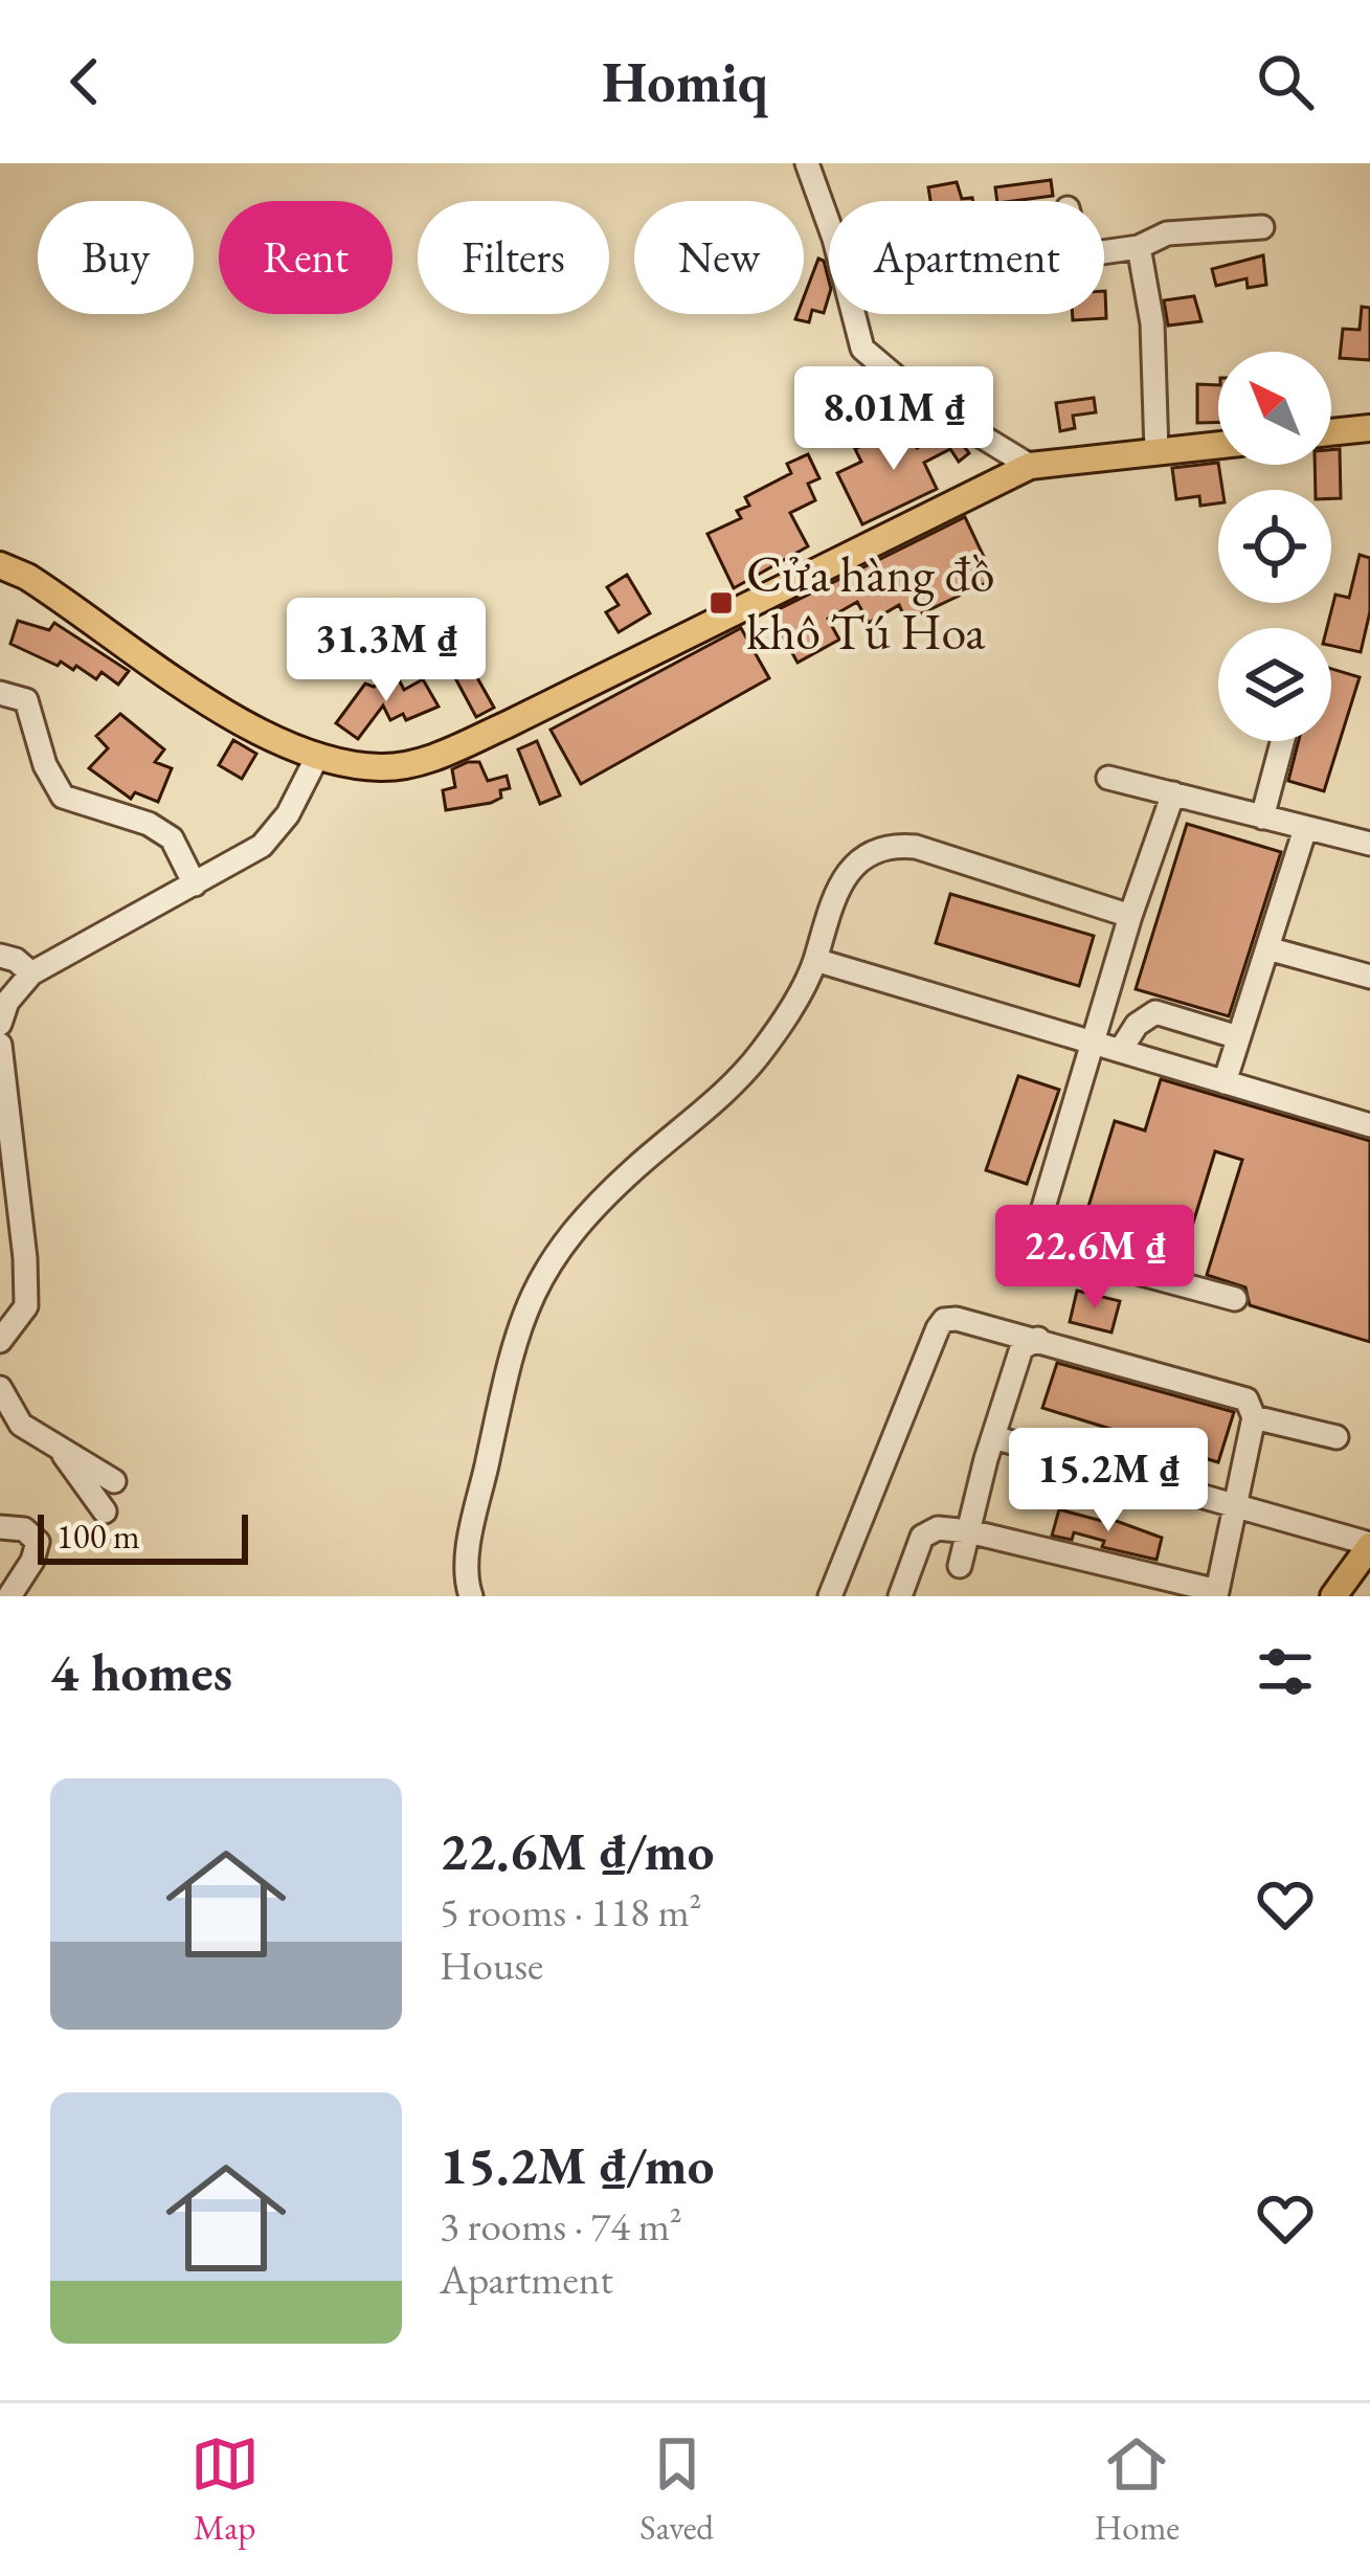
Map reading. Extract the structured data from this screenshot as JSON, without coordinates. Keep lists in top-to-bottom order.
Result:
{
  "places": {
    "transit": ["Cửa hàng đồ khô Tú Hoa"]
  },
  "scale_bar": "100 m",
  "north": "top left",
  "page": {
    "header": "Homiq",
    "chip": [
      "Buy",
      "Rent",
      "Filters",
      "New",
      "Apartment"
    ],
    "price": [
      "8.01M ₫",
      "31.3M ₫",
      "22.6M ₫",
      "15.2M ₫"
    ],
    "scale": "100 m",
    "heading": "4 homes",
    "list": [
      {
        "name": "22.6M ₫/mo",
        "note": "5 rooms · 118 m² · House"
      },
      {
        "name": "15.2M ₫/mo",
        "note": "3 rooms · 74 m² · Apartment"
      }
    ],
    "tabs": ["Map", "Saved", "Home"]
  }
}
